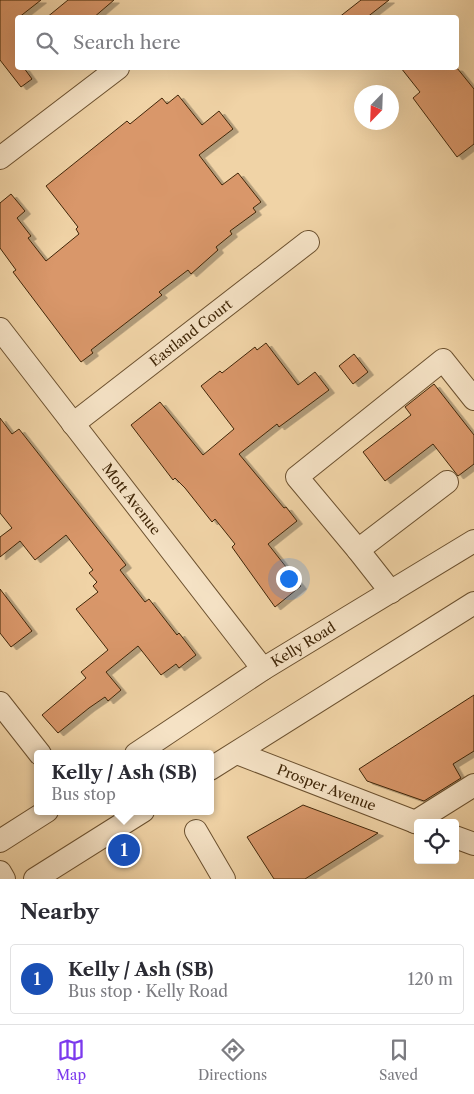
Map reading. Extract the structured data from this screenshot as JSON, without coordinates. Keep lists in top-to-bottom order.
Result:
{
  "streets": {
    "street": [
      "Eastland Court",
      "Mott Avenue",
      "Kelly Road",
      "Prosper Avenue"
    ]
  },
  "crossings": [
    ["Eastland Court", "Mott Avenue"],
    ["Mott Avenue", "Kelly Road"]
  ],
  "north": "bottom left",
  "page": {
    "search": "Search here",
    "popup": ["Kelly / Ash (SB)", "Bus stop"],
    "pins": "1",
    "heading": "Nearby",
    "list": [
      {
        "mark": "1",
        "name": "Kelly / Ash (SB)",
        "note": "Bus stop · Kelly Road",
        "value": "120 m"
      }
    ],
    "nav": ["Map", "Directions", "Saved"]
  }
}
